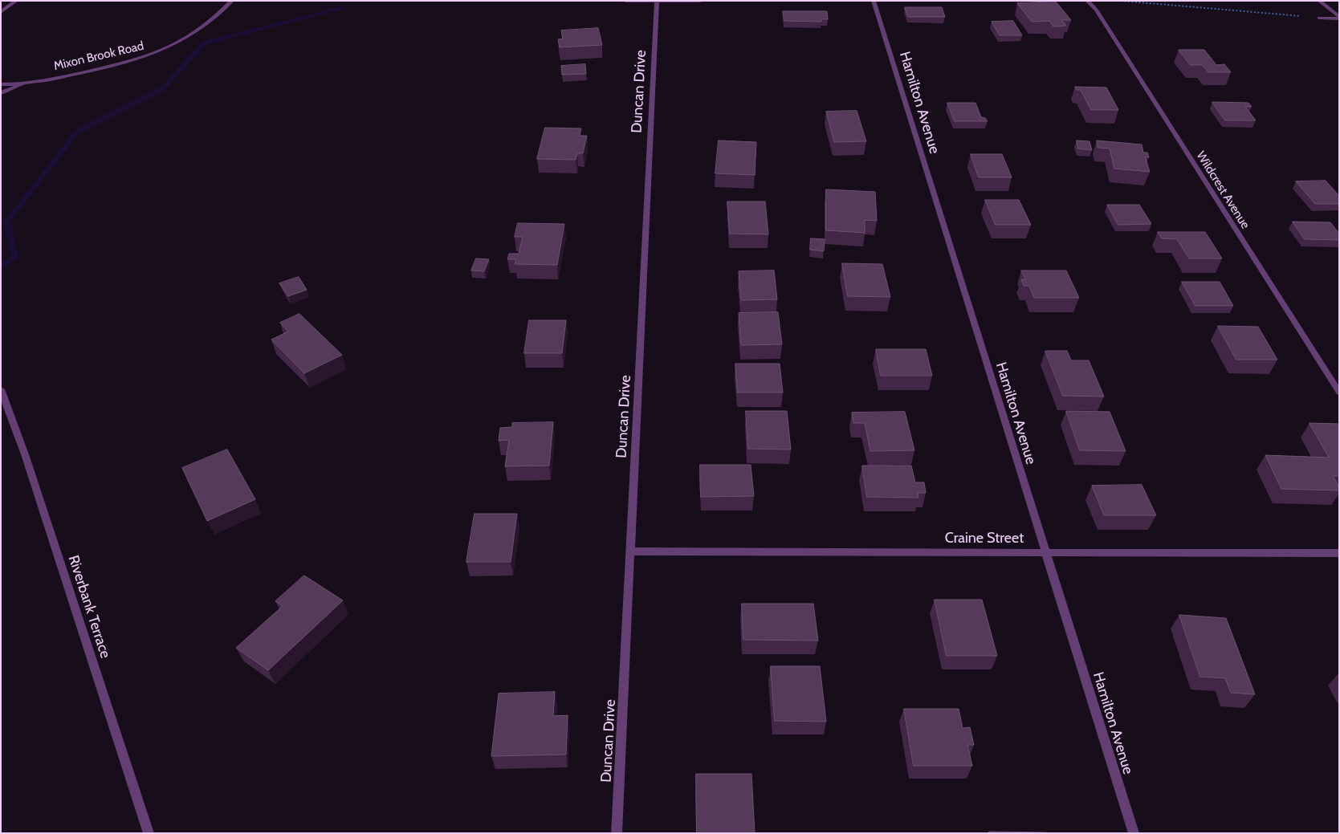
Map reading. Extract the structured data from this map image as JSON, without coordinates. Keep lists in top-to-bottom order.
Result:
{
  "streets": {
    "street": [
      "Mixon Brook Road",
      "Duncan Drive",
      "Hamilton Avenue",
      "Wildcrest Avenue",
      "Craine Street",
      "Riverbank Terrace"
    ]
  },
  "crossings": [
    ["Duncan Drive", "Craine Street"],
    ["Hamilton Avenue", "Craine Street"]
  ]
}
